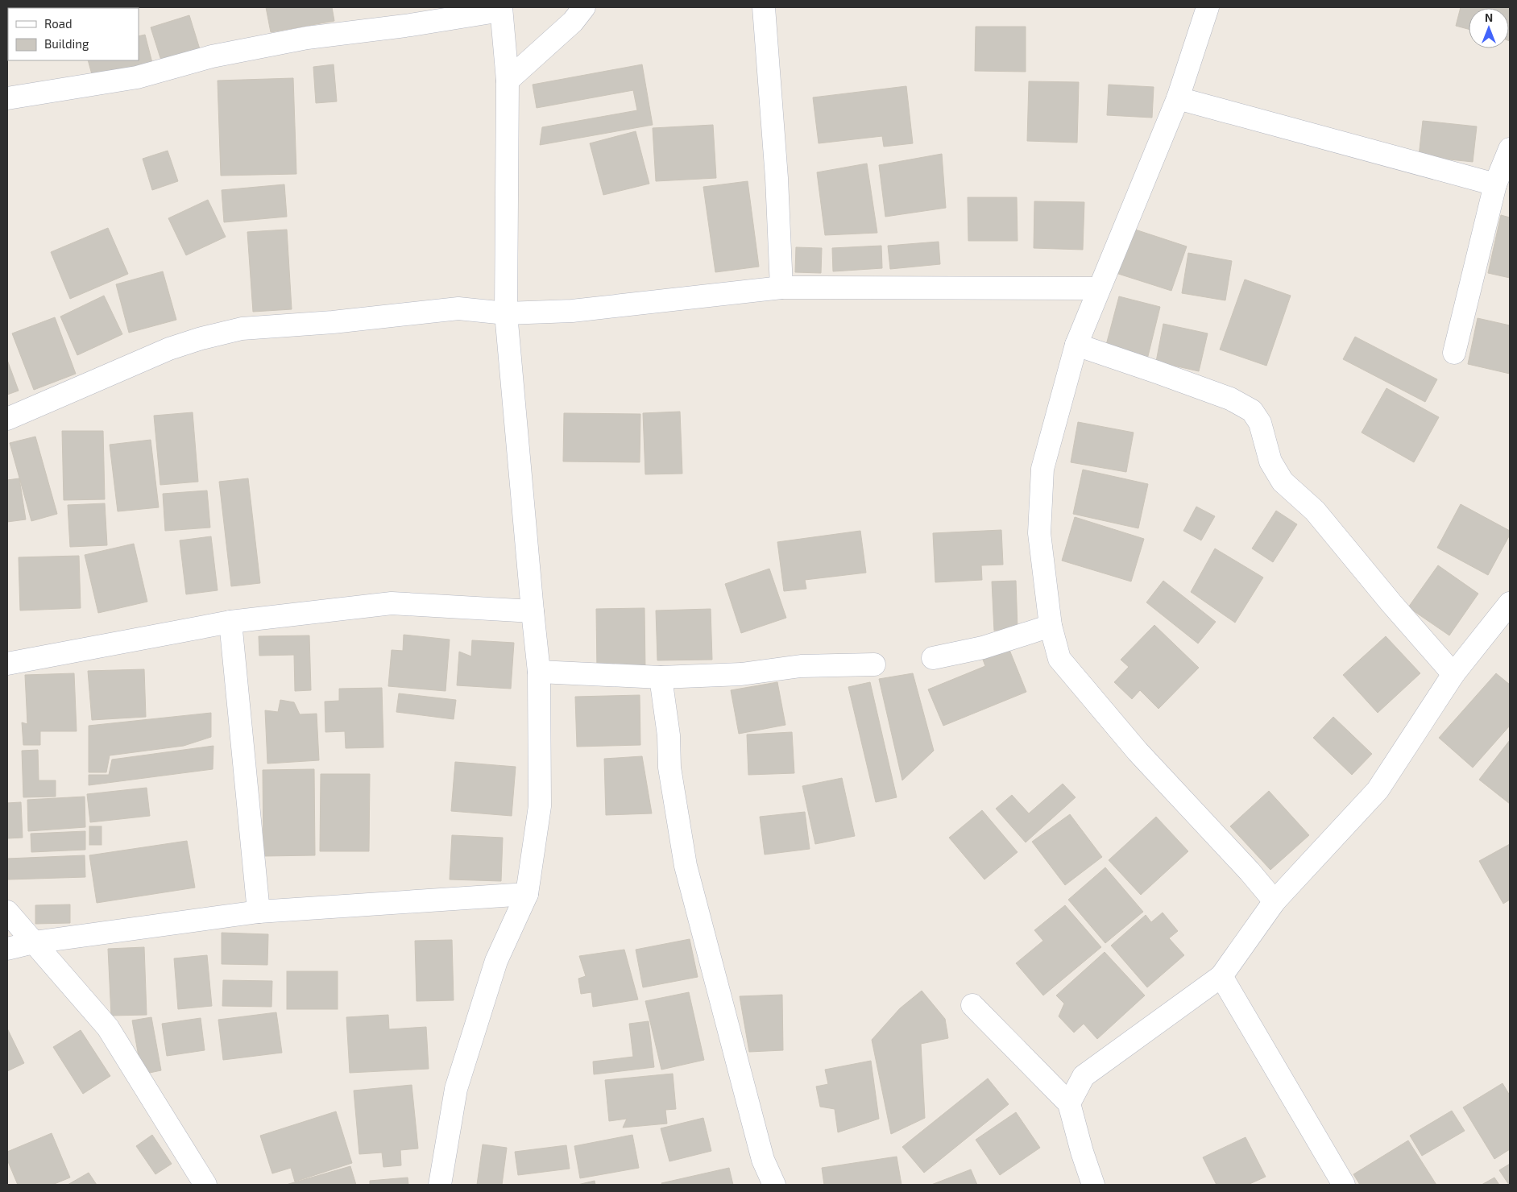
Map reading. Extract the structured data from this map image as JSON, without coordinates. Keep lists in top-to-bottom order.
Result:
{
  "legend": ["Road", "Building"],
  "north": "top"
}
